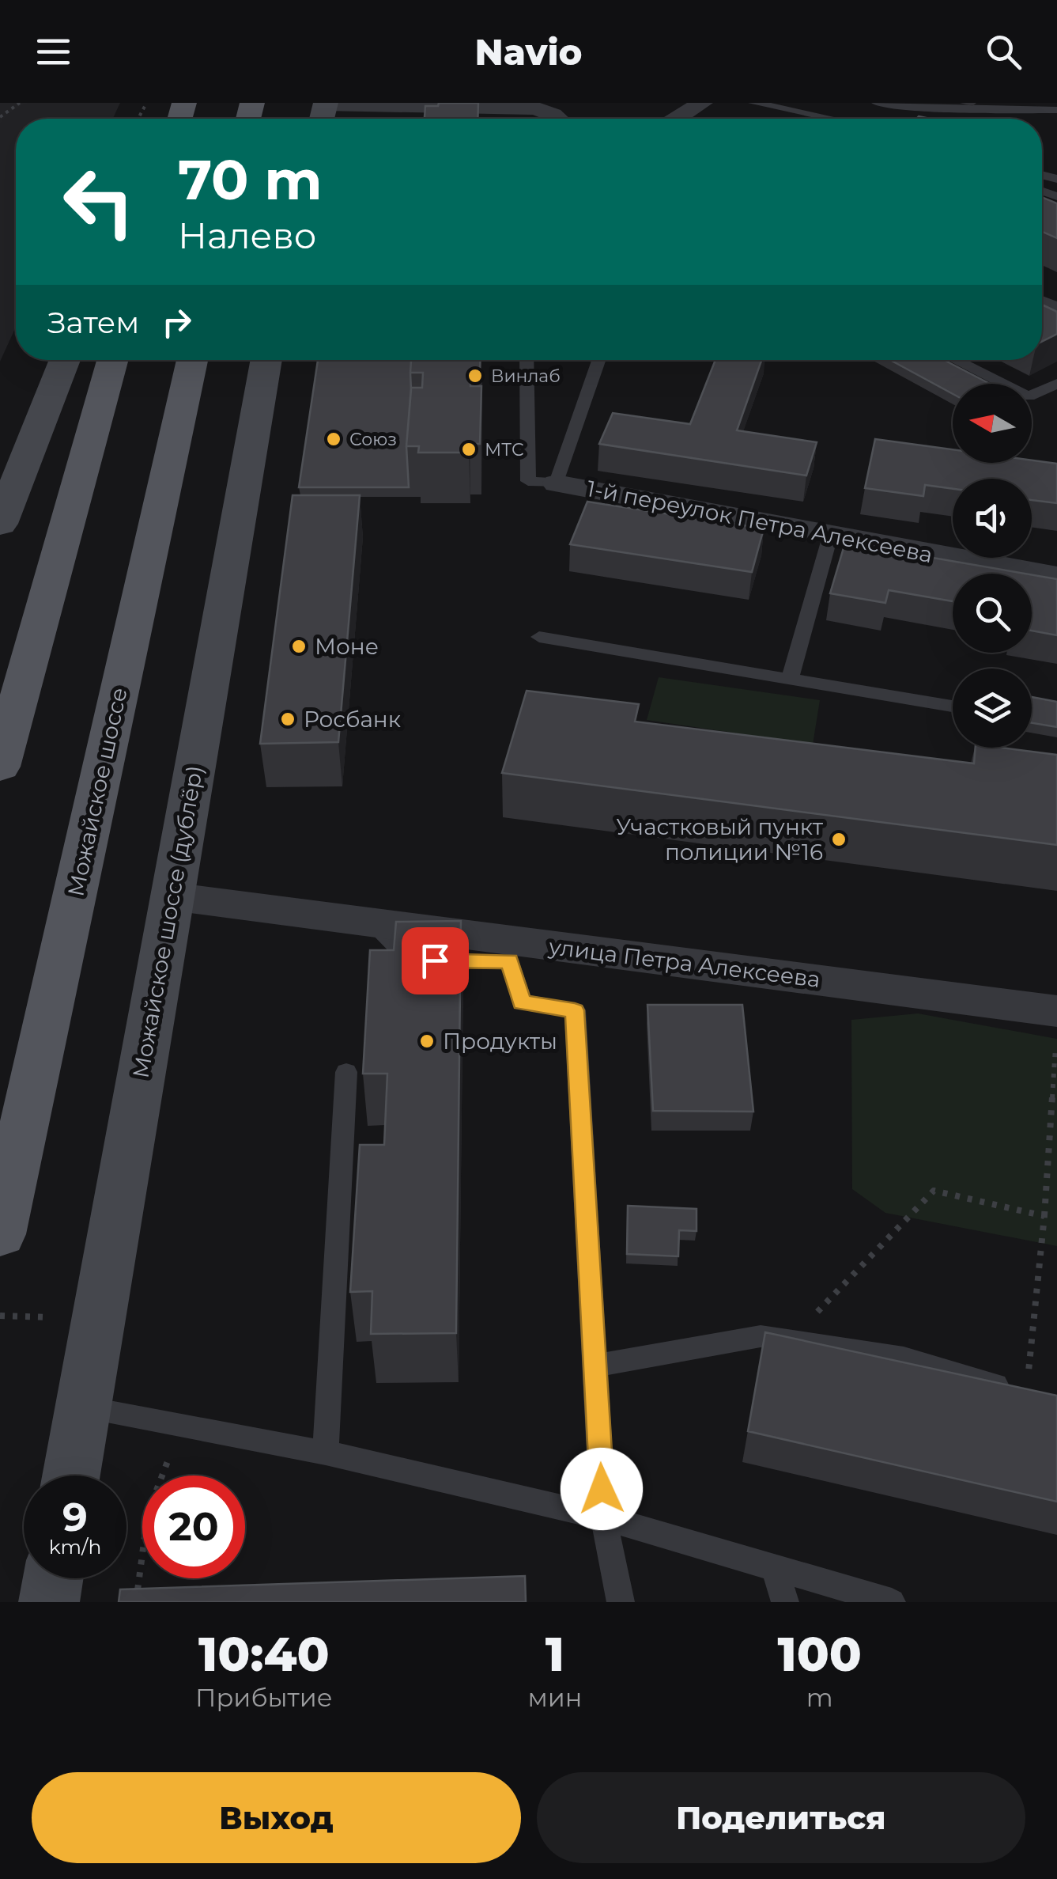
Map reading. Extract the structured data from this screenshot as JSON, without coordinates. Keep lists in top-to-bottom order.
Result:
{
  "streets": {
    "main road": ["Можайское шоссе", "Можайское шоссе (дублёр)"],
    "street": ["1-й переулок Петра Алексеева", "улица Петра Алексеева"]
  },
  "crossings": [
    ["Можайское шоссе (дублёр)", "улица Петра Алексеева"]
  ],
  "places": [
    "Винлаб",
    "Союз",
    "МТС",
    "Моне",
    "Росбанк",
    "Участковый пункт полиции №16",
    "Продукты"
  ],
  "north": "left",
  "page": {
    "header": "Navio",
    "turn": ["70 m", "Налево"],
    "then": "Затем",
    "speed": "9 km/h",
    "limit": "20",
    "eta": [
      "10:40",
      "Прибытие",
      "1",
      "мин",
      "100",
      "m"
    ],
    "buttons": ["Выход", "Поделиться"]
  }
}
